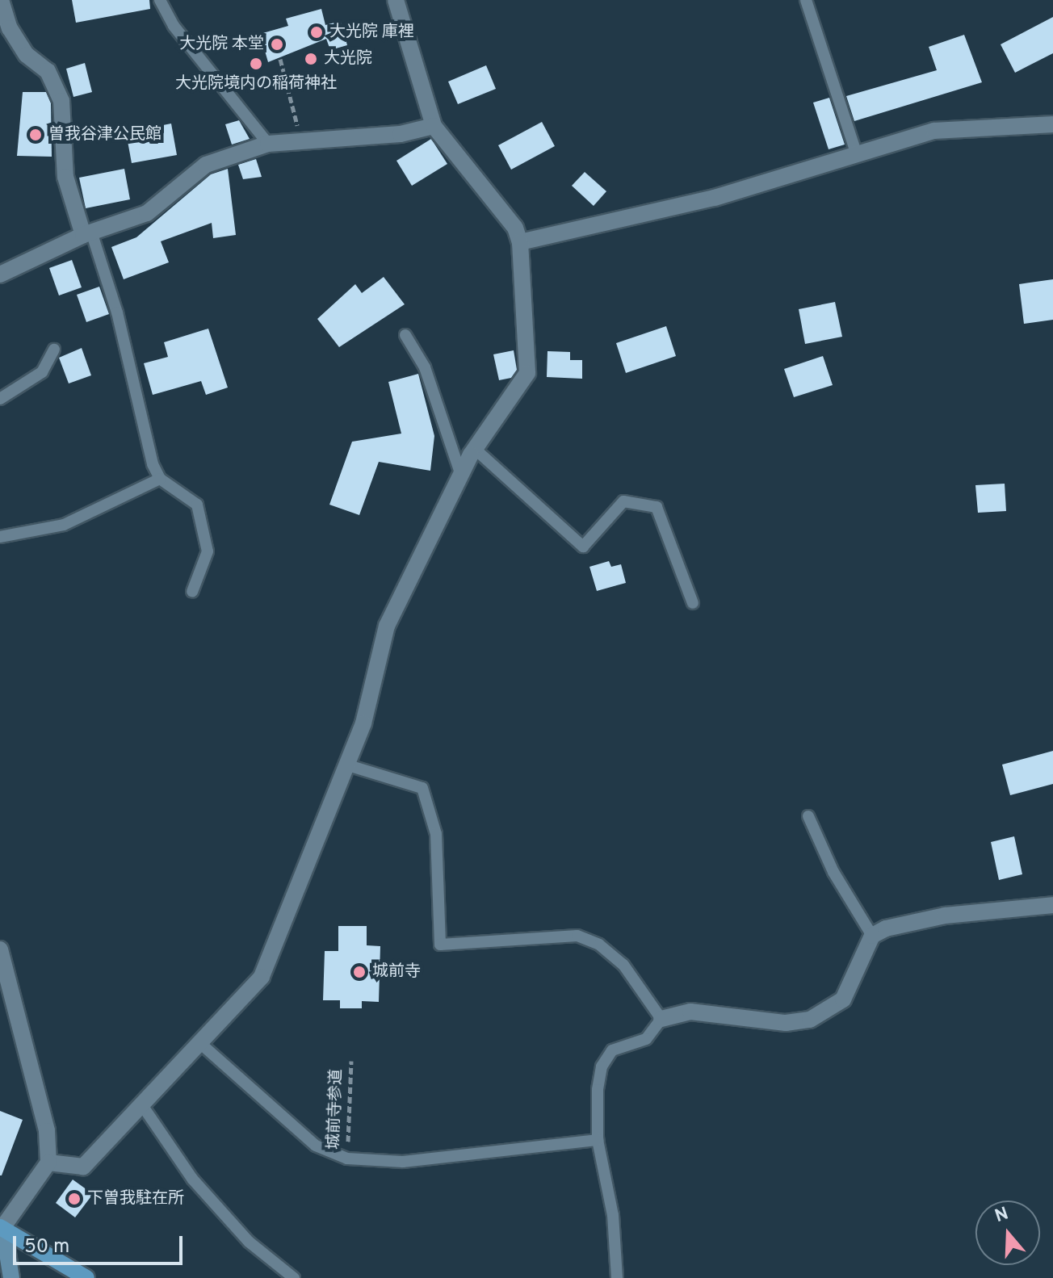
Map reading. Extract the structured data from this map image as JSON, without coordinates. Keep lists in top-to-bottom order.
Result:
{
  "streets": {
    "path": ["城前寺参道"]
  },
  "places": [
    "大光院 庫裡",
    "大光院 本堂",
    "大光院",
    "大光院境内の稲荷神社",
    "曽我谷津公民館",
    "城前寺",
    "下曽我駐在所"
  ],
  "scale_bar": "50 m",
  "north": "top"
}
